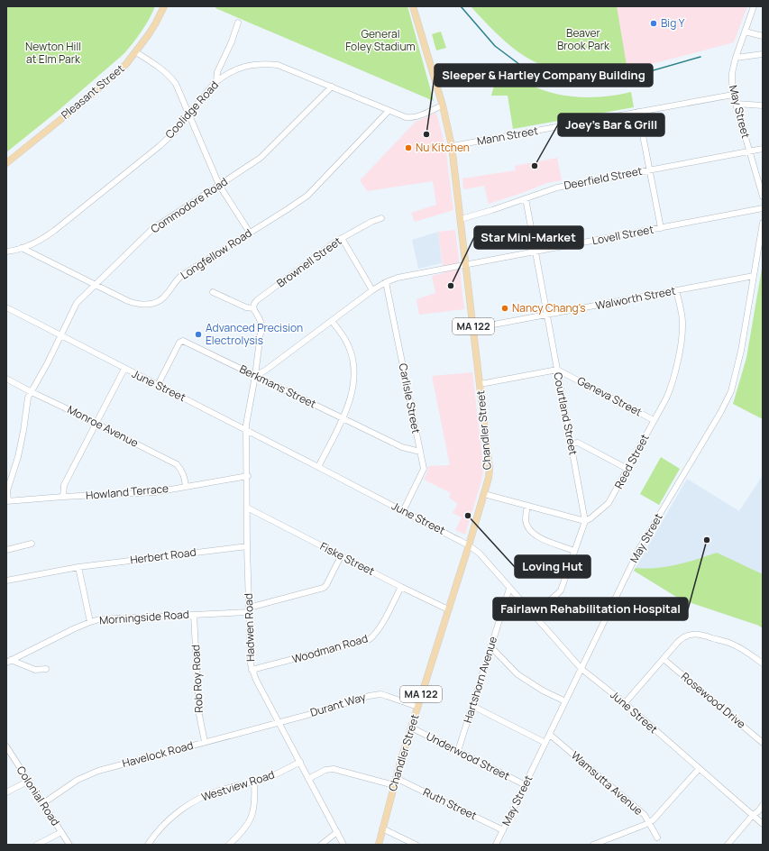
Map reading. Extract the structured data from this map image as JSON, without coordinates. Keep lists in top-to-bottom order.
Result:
{
  "streets": {
    "main road": ["Pleasant Street", "MA 122", "Chandler Street"],
    "street": [
      "Coolidge Road",
      "May Street",
      "Mann Street",
      "Deerfield Street",
      "Commodore Road",
      "Lovell Street",
      "Longfellow Road",
      "Brownell Street",
      "Walworth Street",
      "June Street",
      "Berkmans Street",
      "Geneva Street",
      "Carlisle Street",
      "Courtland Street",
      "Monroe Avenue",
      "Reed Street",
      "Howland Terrace",
      "Herbert Road",
      "Fiske Street",
      "Morningside Road",
      "Hadwen Road",
      "Woodman Road",
      "Rob Roy Road",
      "Hartshorn Avenue",
      "Rosewood Drive",
      "Durant Way",
      "Havelock Road",
      "Underwood Street",
      "Wamsutta Avenue",
      "Westview Road",
      "Colonial Road",
      "Ruth Street"
    ]
  },
  "crossings": [
    ["Coolidge Road", "Commodore Road"],
    ["Coolidge Road", "Longfellow Road"],
    ["Coolidge Road", "Chandler Street"],
    ["May Street", "Mann Street"],
    ["May Street", "Deerfield Street"],
    ["May Street", "Walworth Street"],
    ["May Street", "June Street"],
    ["May Street", "Underwood Street"],
    ["May Street", "Wamsutta Avenue"],
    ["May Street", "Ruth Street"],
    ["Mann Street", "Chandler Street"],
    ["Deerfield Street", "Courtland Street"],
    ["Deerfield Street", "Chandler Street"],
    ["Commodore Road", "Longfellow Road"],
    ["Commodore Road", "June Street"],
    ["Commodore Road", "Monroe Avenue"],
    ["Commodore Road", "Howland Terrace"],
    ["Lovell Street", "Berkmans Street"],
    ["Lovell Street", "Carlisle Street"],
    ["Lovell Street", "Courtland Street"],
    ["Lovell Street", "Chandler Street"],
    ["Walworth Street", "Courtland Street"],
    ["Walworth Street", "Chandler Street"],
    ["Walworth Street", "Reed Street"],
    ["June Street", "Berkmans Street"],
    ["June Street", "Carlisle Street"],
    ["June Street", "Courtland Street"],
    ["June Street", "Chandler Street"],
    ["June Street", "Hadwen Road"],
    ["June Street", "Hartshorn Avenue"],
    ["Berkmans Street", "Carlisle Street"],
    ["Geneva Street", "Courtland Street"],
    ["Geneva Street", "Reed Street"],
    ["Courtland Street", "Reed Street"],
    ["Monroe Avenue", "Howland Terrace"],
    ["Chandler Street", "Fiske Street"],
    ["Chandler Street", "Durant Way"],
    ["Chandler Street", "Underwood Street"],
    ["Chandler Street", "Ruth Street"],
    ["Howland Terrace", "Hadwen Road"],
    ["Herbert Road", "Hadwen Road"],
    ["Fiske Street", "Morningside Road"],
    ["Fiske Street", "Hadwen Road"],
    ["Fiske Street", "Woodman Road"],
    ["Morningside Road", "Hadwen Road"],
    ["Morningside Road", "Rob Roy Road"],
    ["Hadwen Road", "Woodman Road"],
    ["Hadwen Road", "Durant Way"],
    ["Hadwen Road", "Havelock Road"],
    ["Hadwen Road", "Westview Road"],
    ["Rob Roy Road", "Havelock Road"],
    ["Hartshorn Avenue", "Underwood Street"],
    ["Durant Way", "Havelock Road"],
    ["Havelock Road", "Colonial Road"]
  ],
  "parks": ["Beaver Brook Park", "General Foley Stadium", "Newton Hill at Elm Park"],
  "places": [
    "Big Y",
    "Sleeper & Hartley Company Building",
    "Nu Kitchen",
    "Joey's Bar & Grill",
    "Star Mini-Market",
    "Nancy Chang's",
    "Advanced Precision Electrolysis",
    "Loving Hut",
    "Fairlawn Rehabilitation Hospital"
  ]
}
